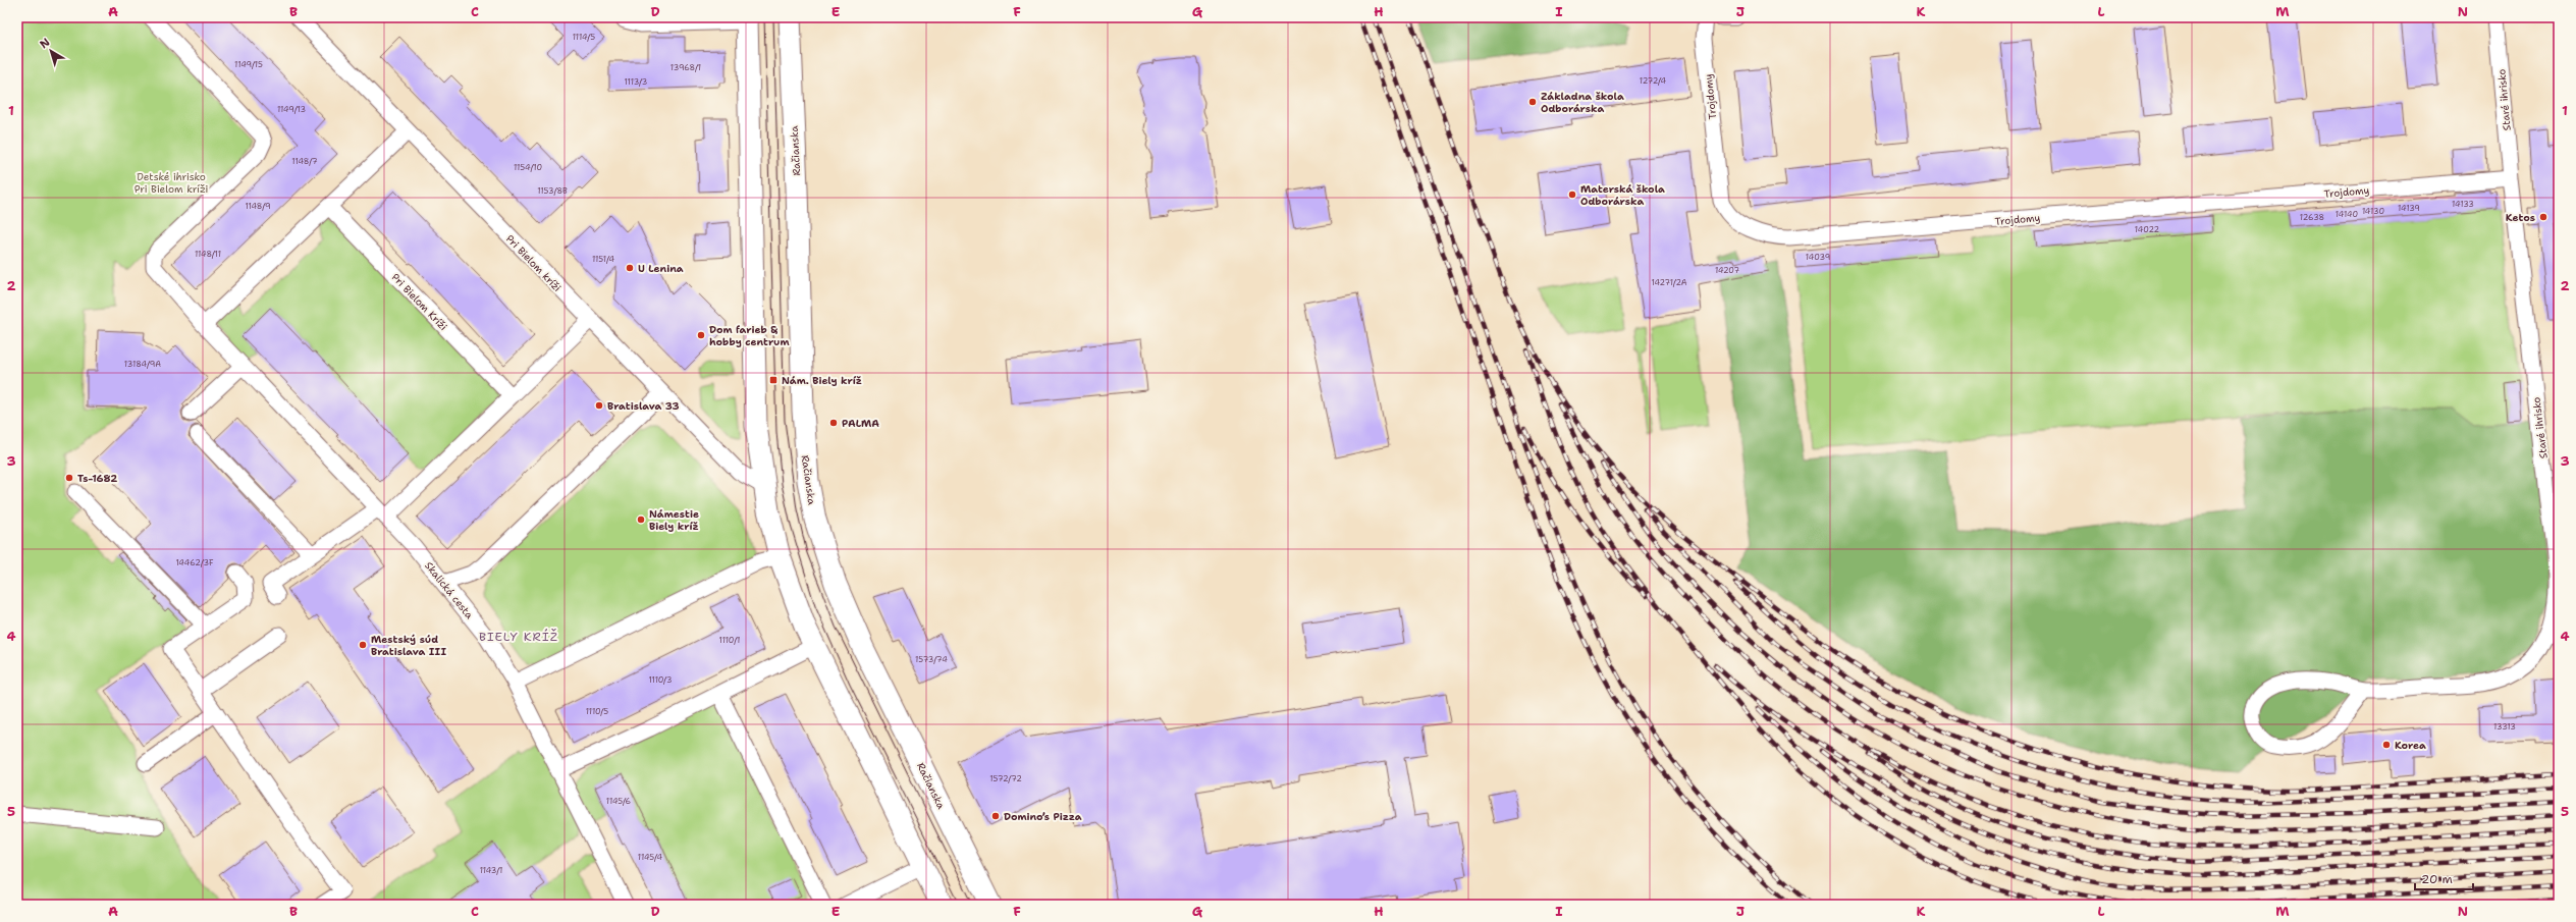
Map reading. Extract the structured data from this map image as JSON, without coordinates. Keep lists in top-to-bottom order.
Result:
{
  "streets": {
    "main road": ["Račianska"],
    "street": [
      "Trojdomy",
      "Staré ihrisko",
      "Pri Bielom kríži",
      "Pri Bielom Kríži",
      "Skalická cesta"
    ]
  },
  "crossings": [
    ["Trojdomy", "Staré ihrisko"]
  ],
  "districts": ["BIELY KRÍŽ"],
  "parks": ["Detské ihrisko Pri Bielom kríži"],
  "places": {
    "other": [
      "Základna škola Odborárska",
      "Materská škola Odborárska",
      "Ketos",
      "U Lenina",
      "Dom farieb & hobby centrum",
      "Bratislava 33",
      "PALMA",
      "Ts-1682",
      "Námestie Biely kríž",
      "Mestský súd Bratislava III",
      "Korea",
      "Domino’s Pizza"
    ],
    "transit": ["Nám. Biely kríž"]
  },
  "house_numbers": [
    "1114/5",
    "1149/15",
    "13968/1",
    "1272/4",
    "1113/3",
    "1149/13",
    "1148/7",
    "1154/10",
    "1153/8B",
    "14133",
    "1148/9",
    "14139",
    "14130",
    "14140",
    "12638",
    "14022",
    "1148/11",
    "14039",
    "1151/4",
    "14207",
    "14271/2A",
    "13184/9A",
    "14462/3F",
    "1110/1",
    "1573/74",
    "1110/3",
    "1110/5",
    "13313",
    "1572/72",
    "1145/6",
    "1145/4",
    "1143/1"
  ],
  "scale_bar": "20 m",
  "north": "top left",
  "grid": {
    "columns": [
      "A",
      "B",
      "C",
      "D",
      "E",
      "F",
      "G",
      "H",
      "I",
      "J",
      "K",
      "L",
      "M",
      "N"
    ],
    "rows": [
      "1",
      "2",
      "3",
      "4",
      "5"
    ]
  }
}
